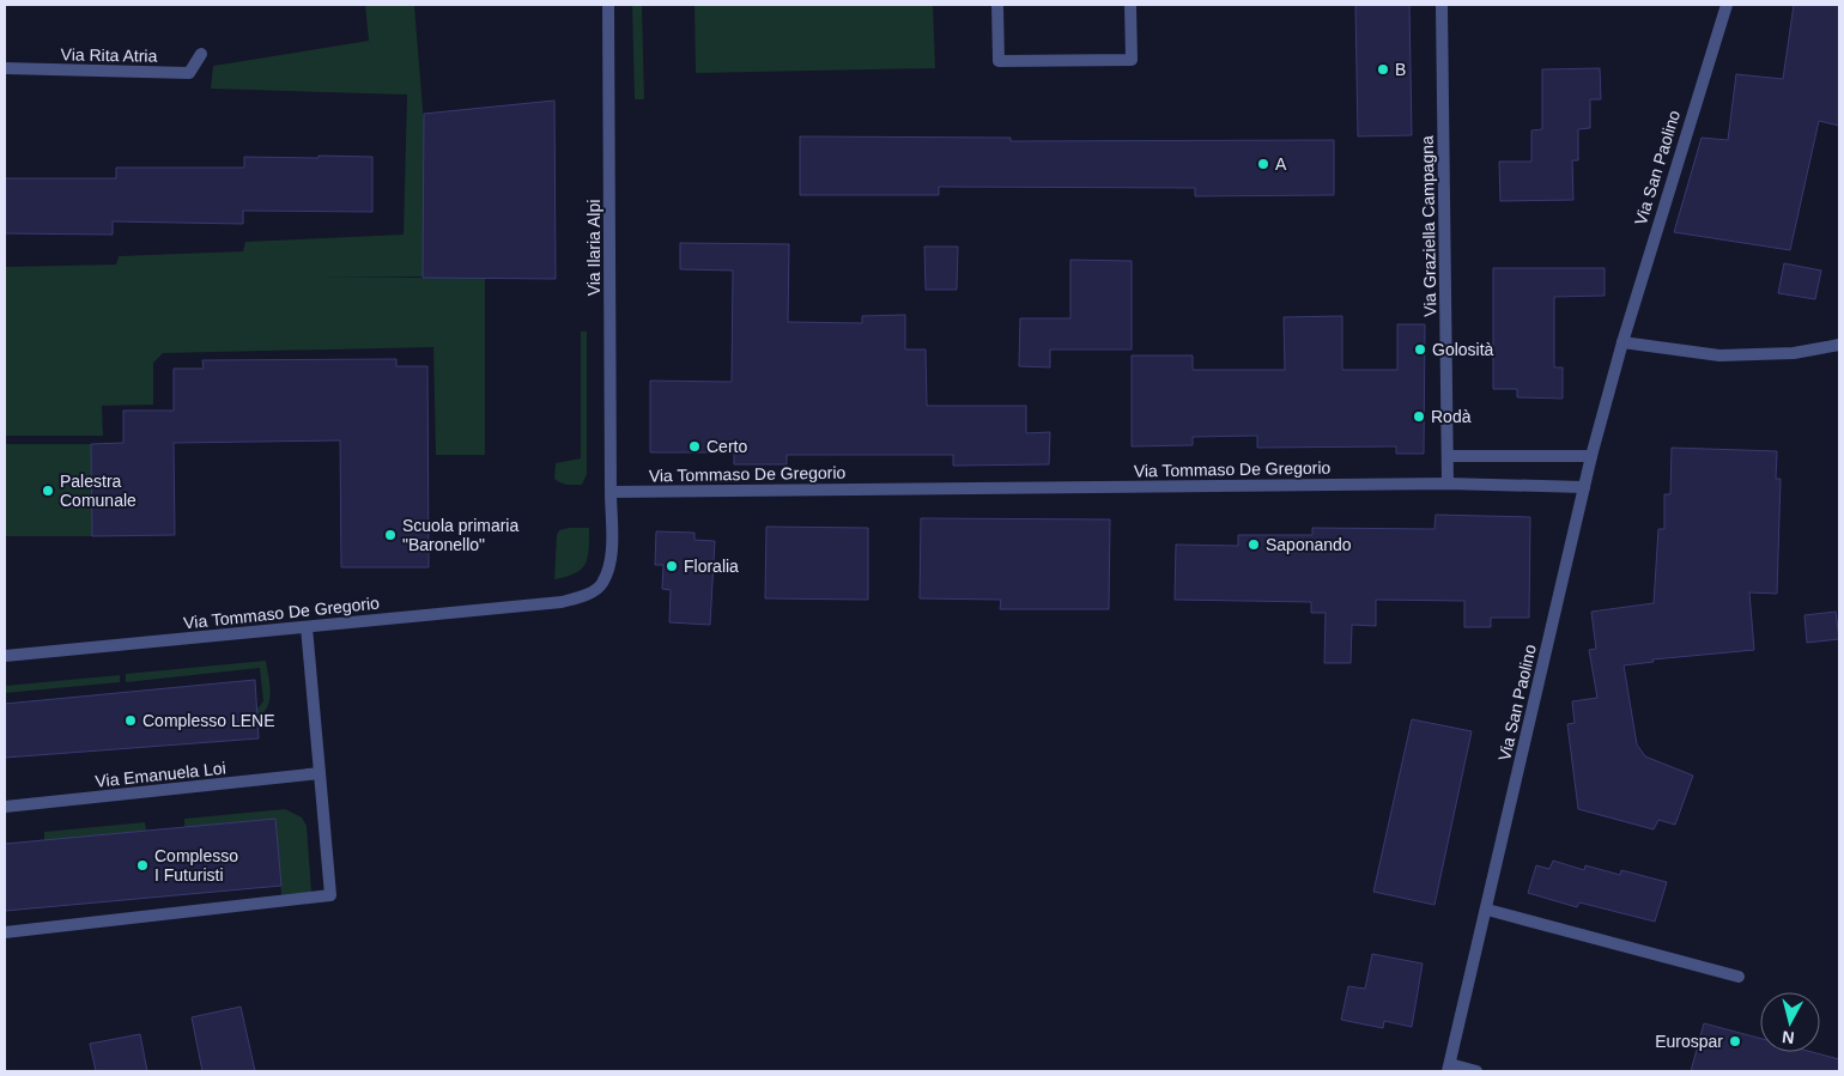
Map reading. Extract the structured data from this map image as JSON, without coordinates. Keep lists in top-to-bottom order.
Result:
{
  "streets": {
    "street": [
      "Via Rita Atria",
      "Via San Paolino",
      "Via Graziella Campagna",
      "Via Ilaria Alpi",
      "Via Tommaso De Gregorio",
      "Via Emanuela Loi"
    ]
  },
  "crossings": [
    ["Via San Paolino", "Via Tommaso De Gregorio"],
    ["Via Graziella Campagna", "Via Tommaso De Gregorio"],
    ["Via Ilaria Alpi", "Via Tommaso De Gregorio"]
  ],
  "places": [
    "B",
    "A",
    "Golosità",
    "Rodà",
    "Certo",
    "Palestra Comunale",
    "Scuola primaria \"Baronello\"",
    "Saponando",
    "Floralia",
    "Complesso LENE",
    "Complesso I Futuristi",
    "Eurospar"
  ],
  "north": "bottom"
}
